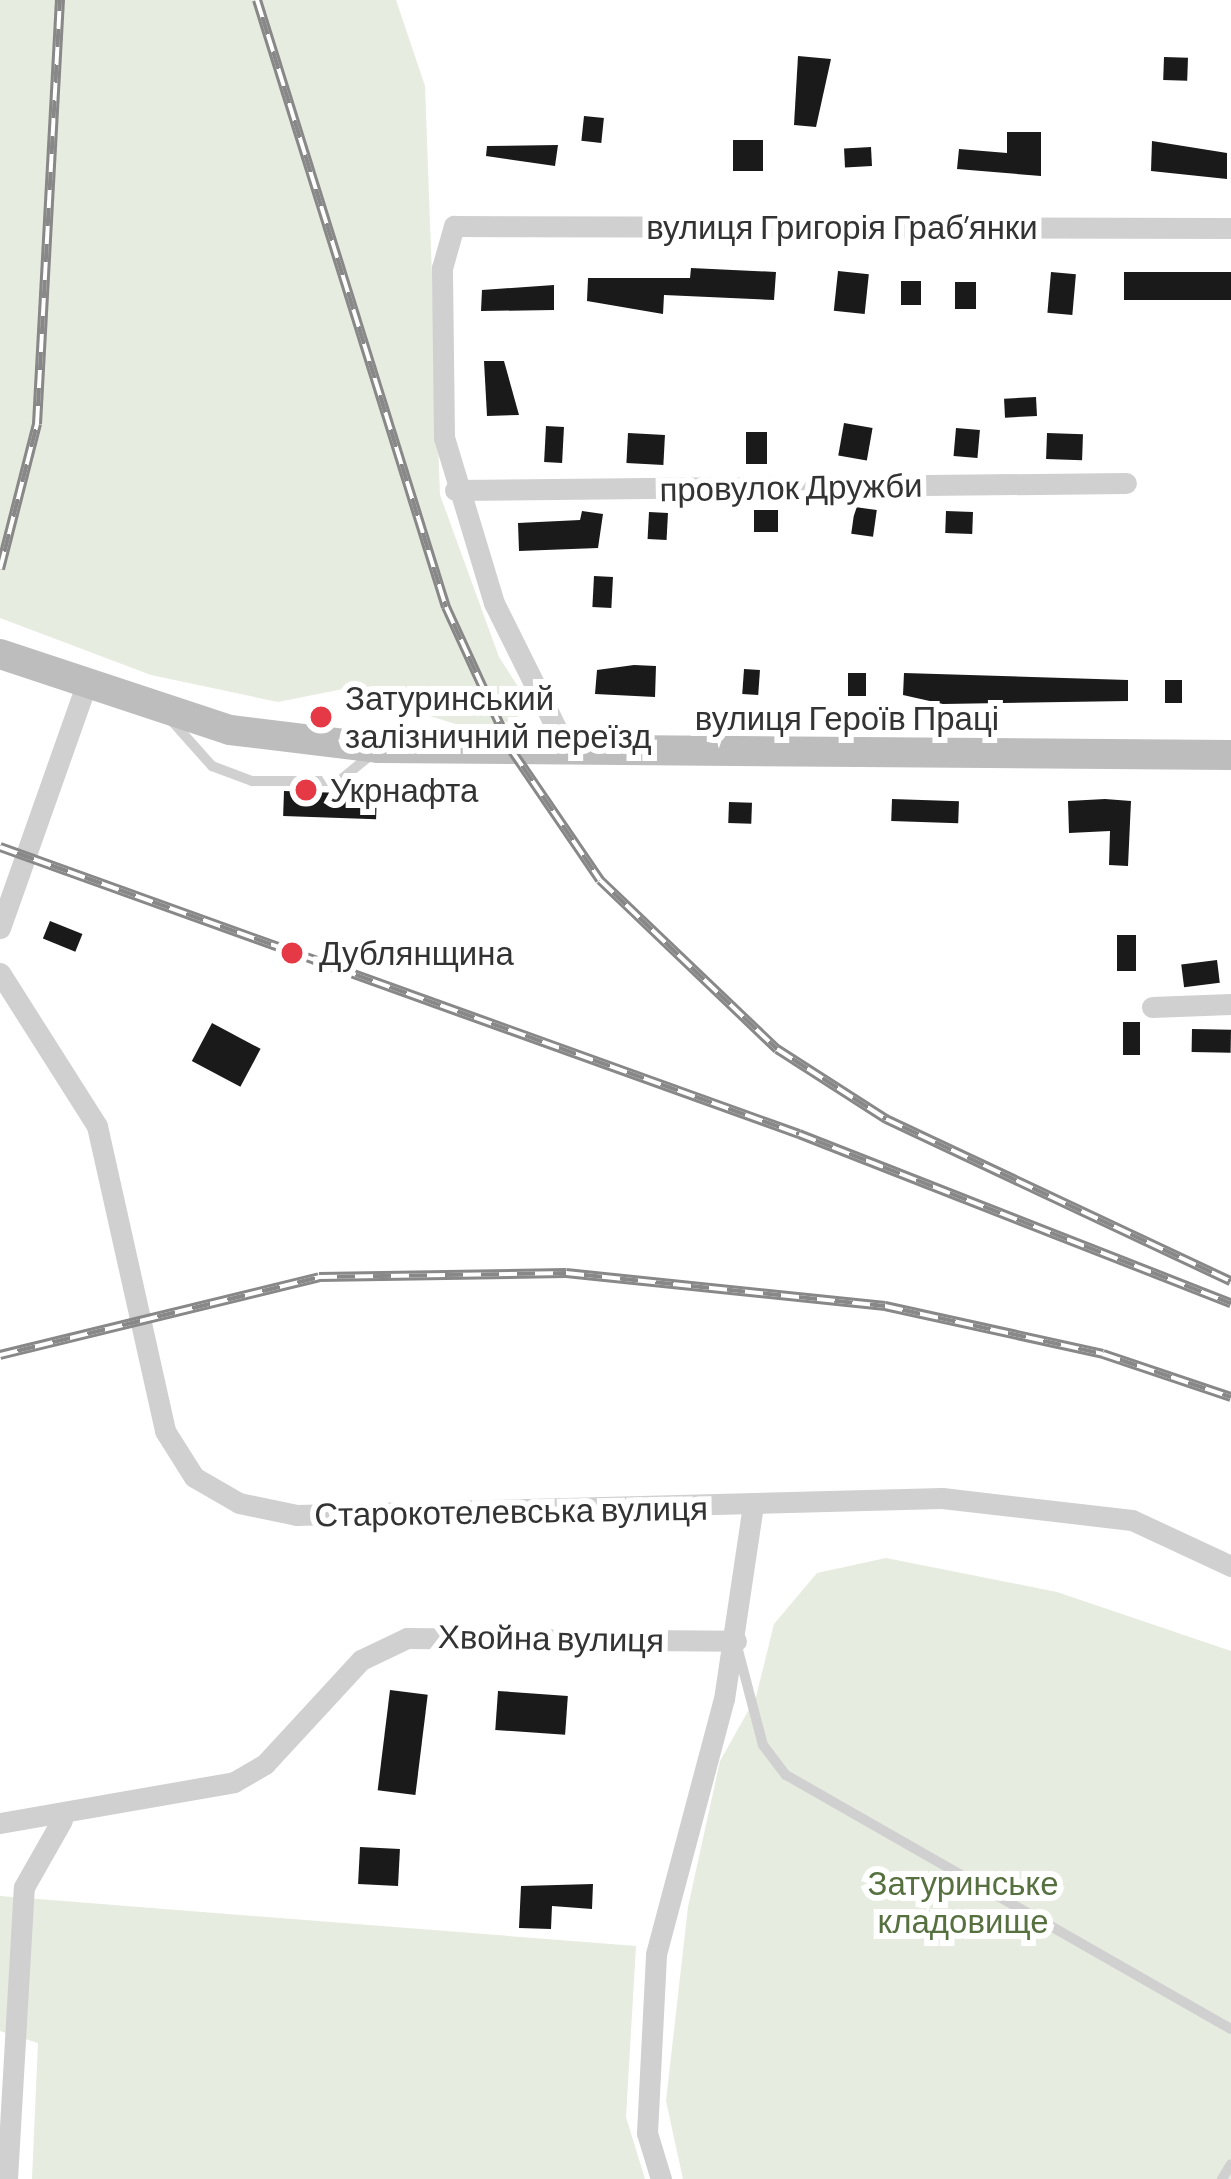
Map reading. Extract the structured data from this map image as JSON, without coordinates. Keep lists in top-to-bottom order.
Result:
{
  "streets": {
    "main road": ["вулиця Героїв Праці"],
    "street": [
      "вулиця Григорія Грабʼянки",
      "провулок Дружби",
      "Старокотелевська вулиця",
      "Хвойна вулиця"
    ]
  },
  "crossings": [
    ["вулиця Григорія Грабʼянки", "провулок Дружби"]
  ],
  "parks": ["Затуринське кладовище"],
  "places": ["Затуринський залізничний переїзд", "Укрнафта", "Дублянщина"]
}
